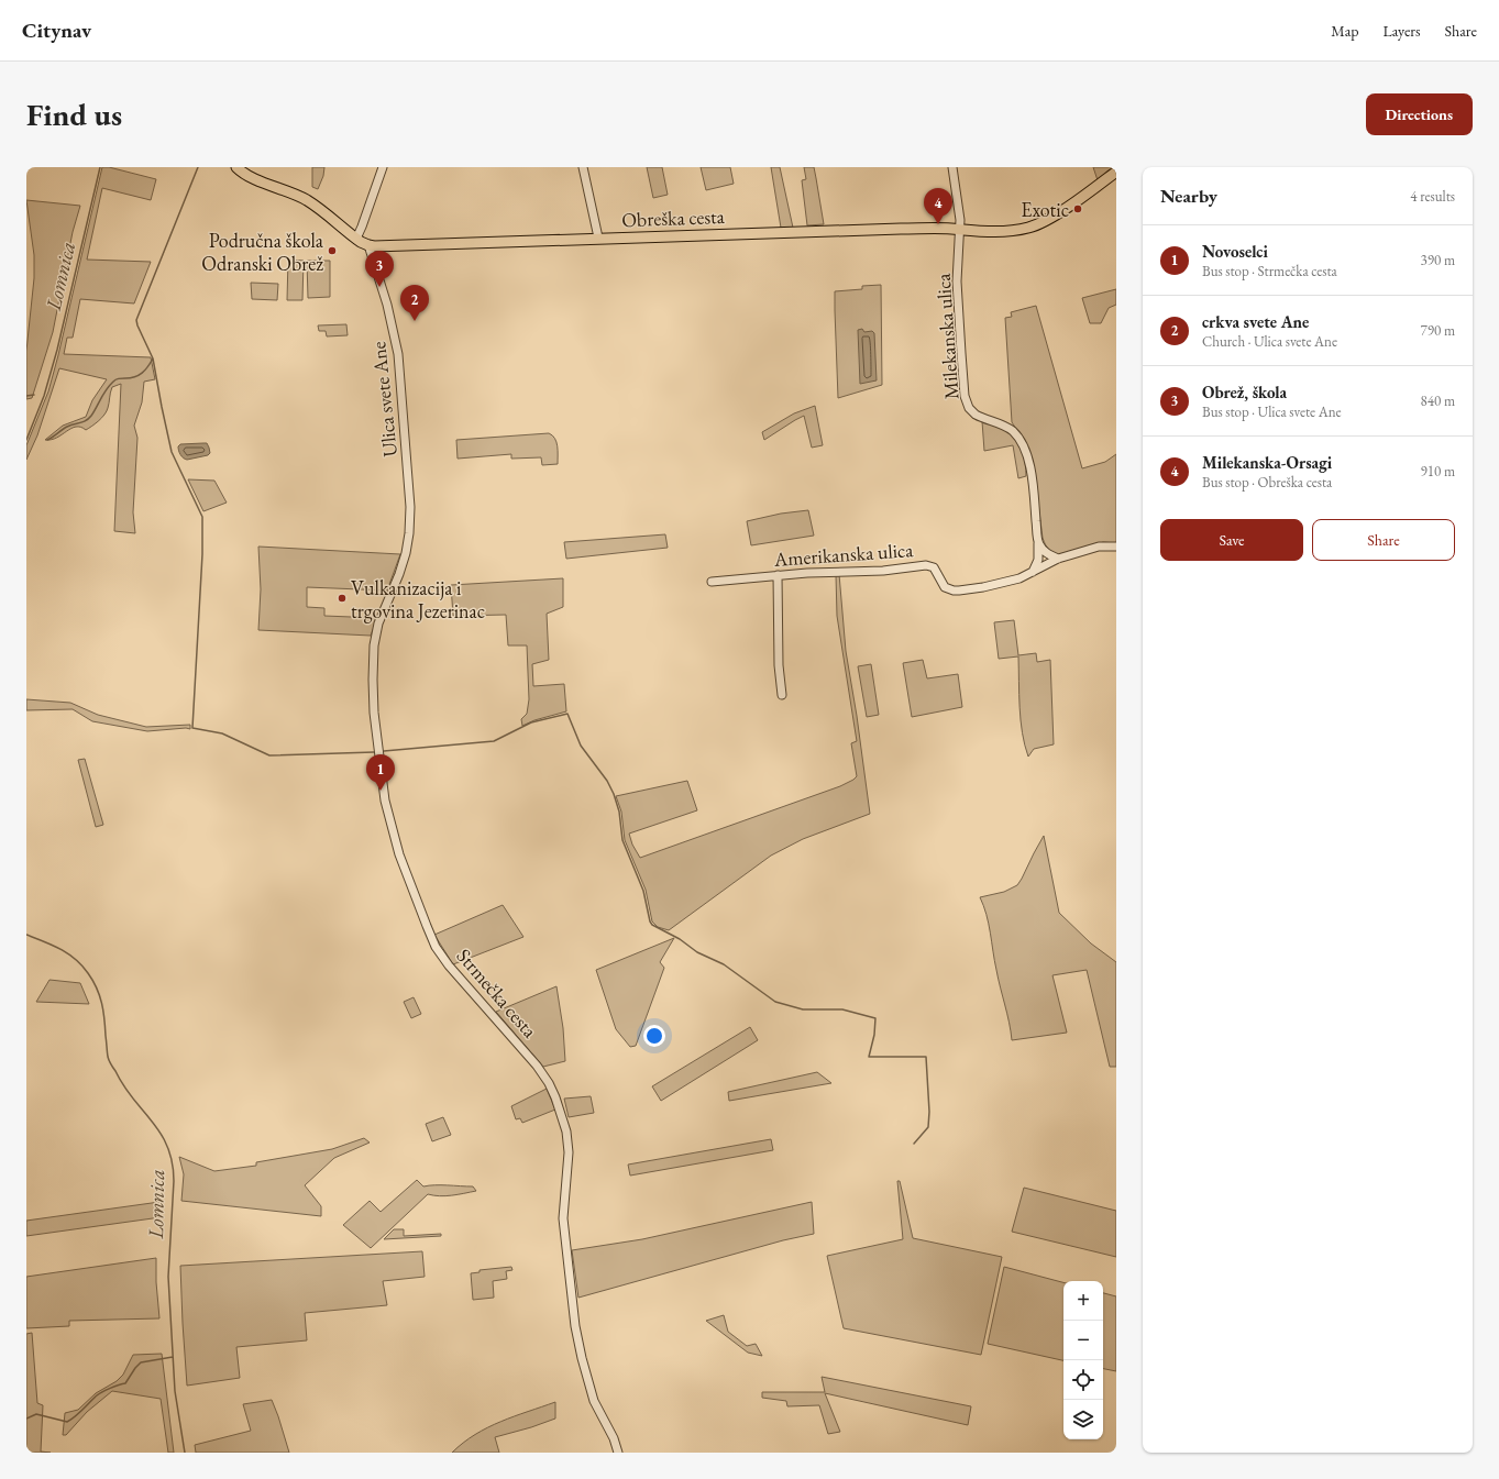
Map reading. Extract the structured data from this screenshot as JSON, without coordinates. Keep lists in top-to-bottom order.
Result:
{
  "streets": {
    "main road": ["Obreška cesta"],
    "street": [
      "Milekanska ulica",
      "Ulica svete Ane",
      "Amerikanska ulica",
      "Strmečka cesta"
    ]
  },
  "crossings": [
    ["Obreška cesta", "Milekanska ulica"],
    ["Obreška cesta", "Ulica svete Ane"],
    ["Milekanska ulica", "Amerikanska ulica"],
    ["Ulica svete Ane", "Strmečka cesta"]
  ],
  "water": ["Lomnica"],
  "places": ["Exotic", "Područna škola Odranski Obrež", "Vulkanizacija i trgovina Jezerinac"],
  "page": {
    "header": "Citynav",
    "nav": ["Map", "Layers", "Share"],
    "buttons": [
      "Directions",
      ["Save", "Share"]
    ],
    "title": "Find us",
    "heading": ["Nearby", "4 results"],
    "pins": [
      "4",
      "3",
      "2",
      "1"
    ],
    "list": [
      {
        "mark": "1",
        "name": "Novoselci",
        "note": "Bus stop · Strmečka cesta",
        "value": "390 m"
      },
      {
        "mark": "2",
        "name": "crkva svete Ane",
        "note": "Church · Ulica svete Ane",
        "value": "790 m"
      },
      {
        "mark": "3",
        "name": "Obrež, škola",
        "note": "Bus stop · Ulica svete Ane",
        "value": "840 m"
      },
      {
        "mark": "4",
        "name": "Milekanska-Orsagi",
        "note": "Bus stop · Obreška cesta",
        "value": "910 m"
      }
    ],
    "map_buttons": ["+", "−"]
  }
}
